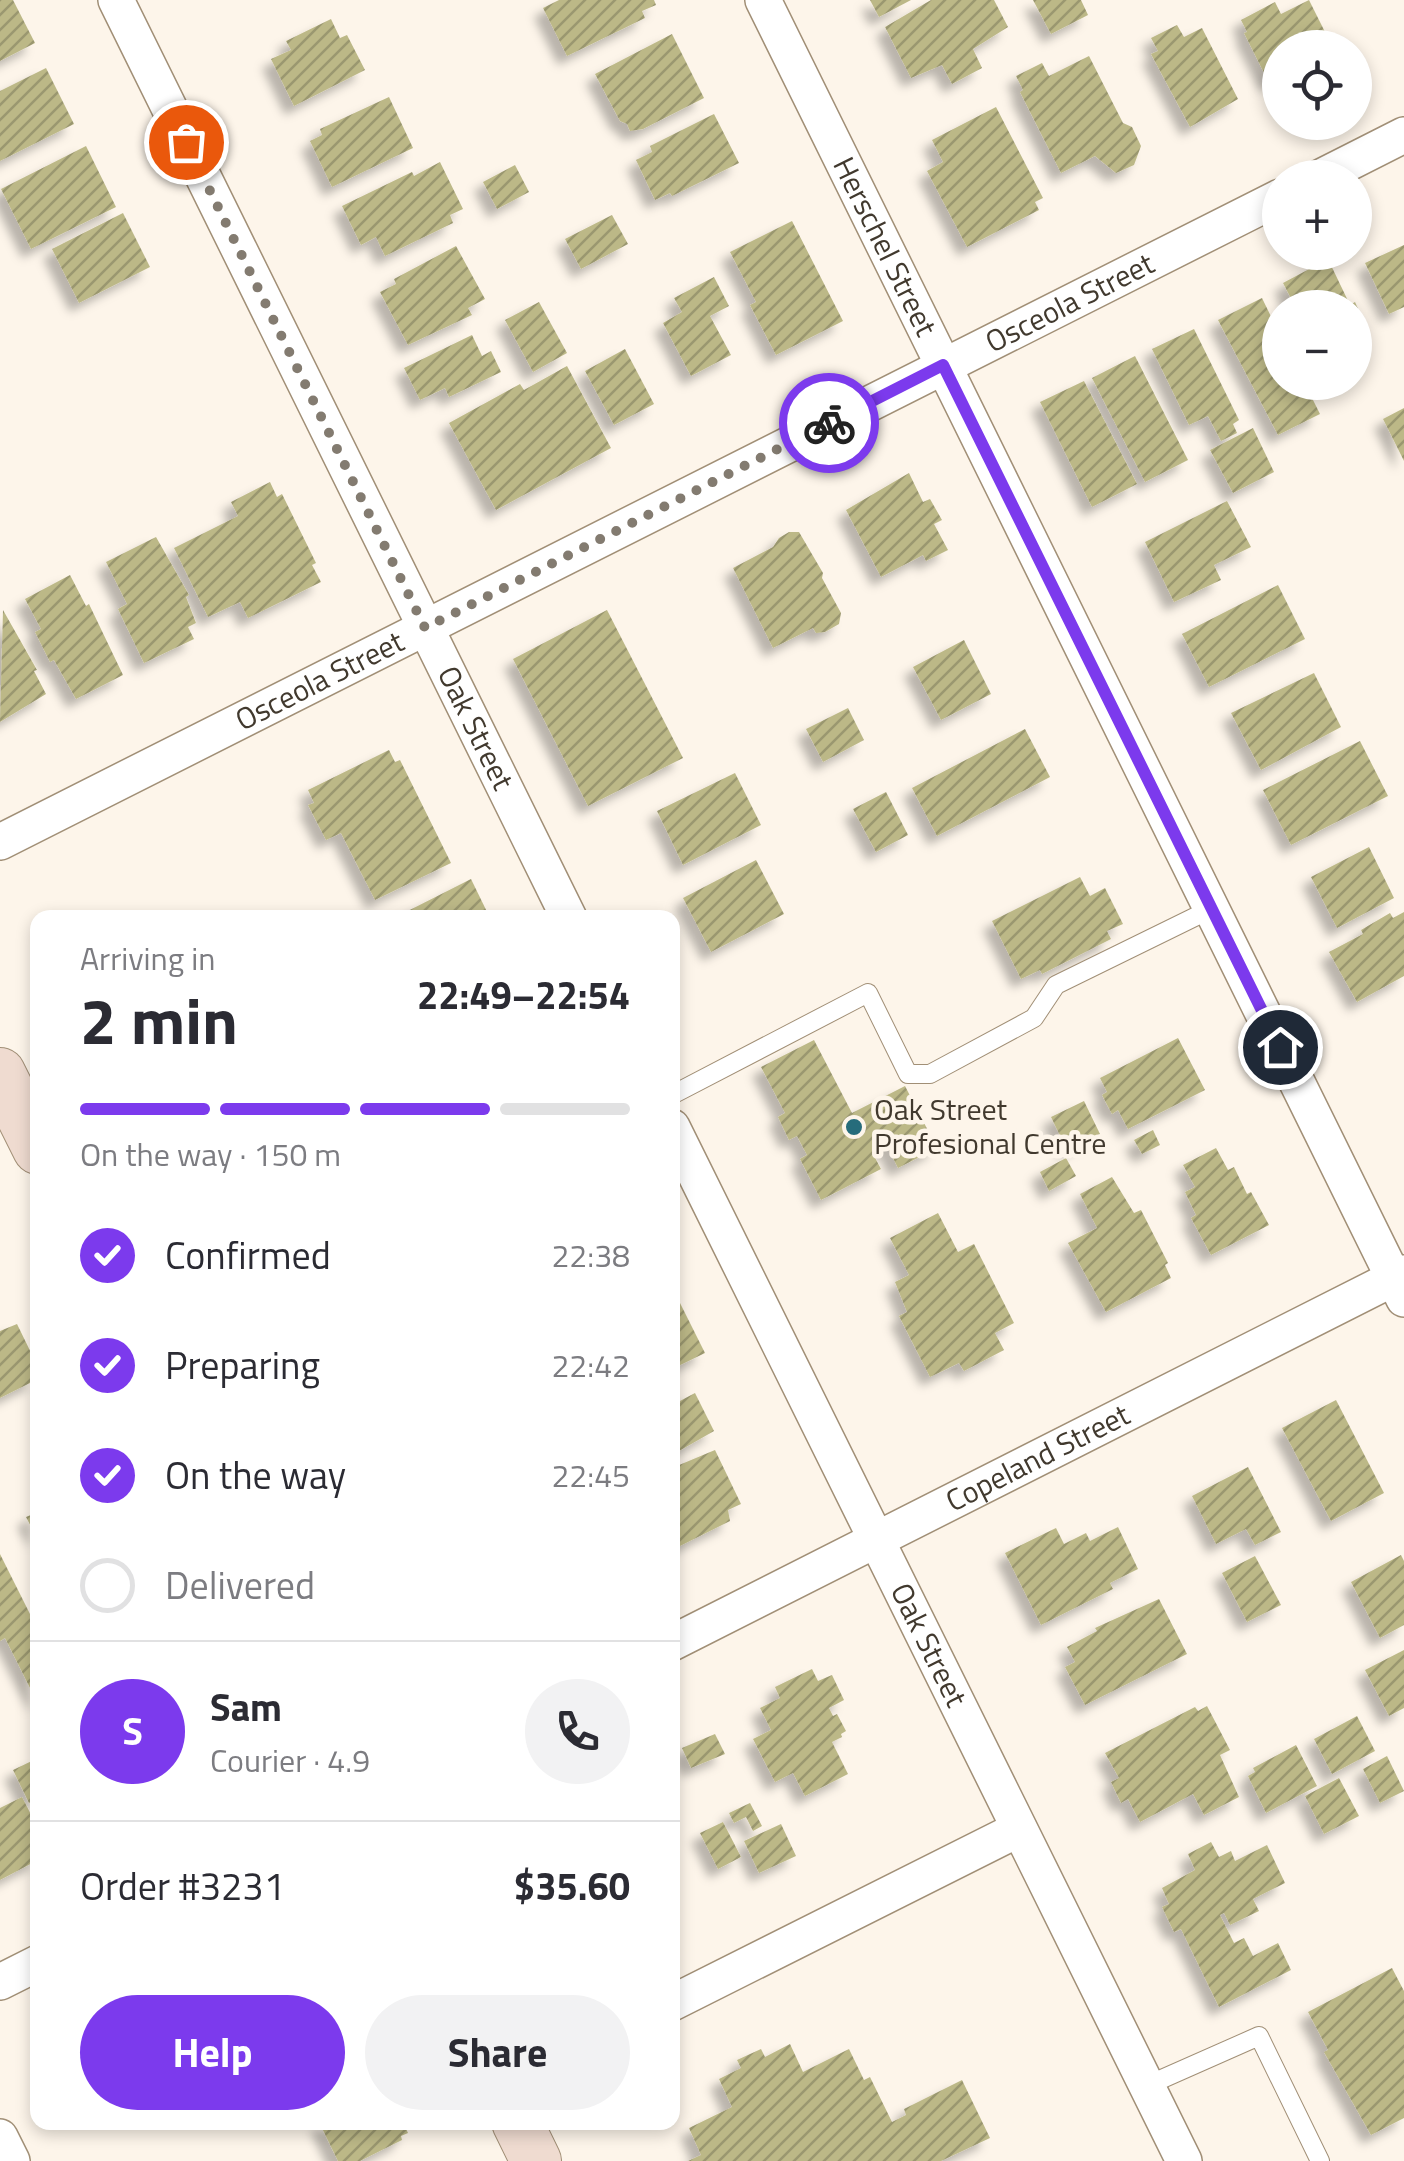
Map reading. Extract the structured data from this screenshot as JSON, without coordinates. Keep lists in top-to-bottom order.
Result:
{
  "streets": {
    "street": [
      "Herschel Street",
      "Osceola Street",
      "Oak Street",
      "Copeland Street"
    ]
  },
  "crossings": [
    ["Herschel Street", "Osceola Street"],
    ["Herschel Street", "Copeland Street"],
    ["Osceola Street", "Oak Street"],
    ["Oak Street", "Copeland Street"]
  ],
  "places": ["Oak Street Profesional Centre"],
  "page": {
    "map_buttons": ["+", "−"],
    "heading": ["2 min", "Arriving in", "22:49–22:54"],
    "panel": [
      "Sam",
      "Courier · 4.9",
      "Order #3231",
      "$35.60"
    ],
    "bar": "On the way · 150 m",
    "list": [
      ["Confirmed", "22:38"],
      ["Preparing", "22:42"],
      ["On the way", "22:45"],
      "Delivered"
    ],
    "round": "S",
    "buttons": ["Help", "Share"]
  }
}
